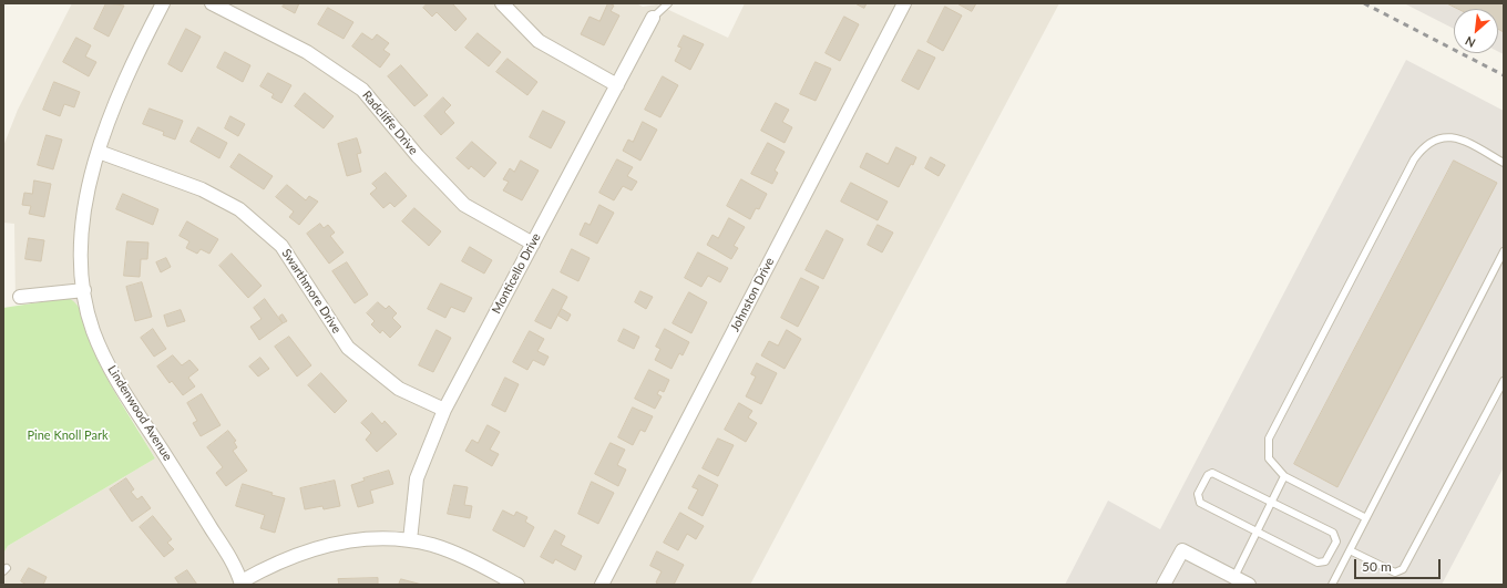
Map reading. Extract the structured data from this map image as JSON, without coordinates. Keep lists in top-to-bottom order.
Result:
{
  "streets": {
    "street": [
      "Radcliffe Drive",
      "Monticello Drive",
      "Swarthmore Drive",
      "Johnston Drive",
      "Lindenwood Avenue"
    ]
  },
  "crossings": [
    ["Radcliffe Drive", "Monticello Drive"],
    ["Monticello Drive", "Swarthmore Drive"],
    ["Swarthmore Drive", "Lindenwood Avenue"]
  ],
  "parks": ["Pine Knoll Park"],
  "scale_bar": "50 m",
  "north": "bottom left"
}
